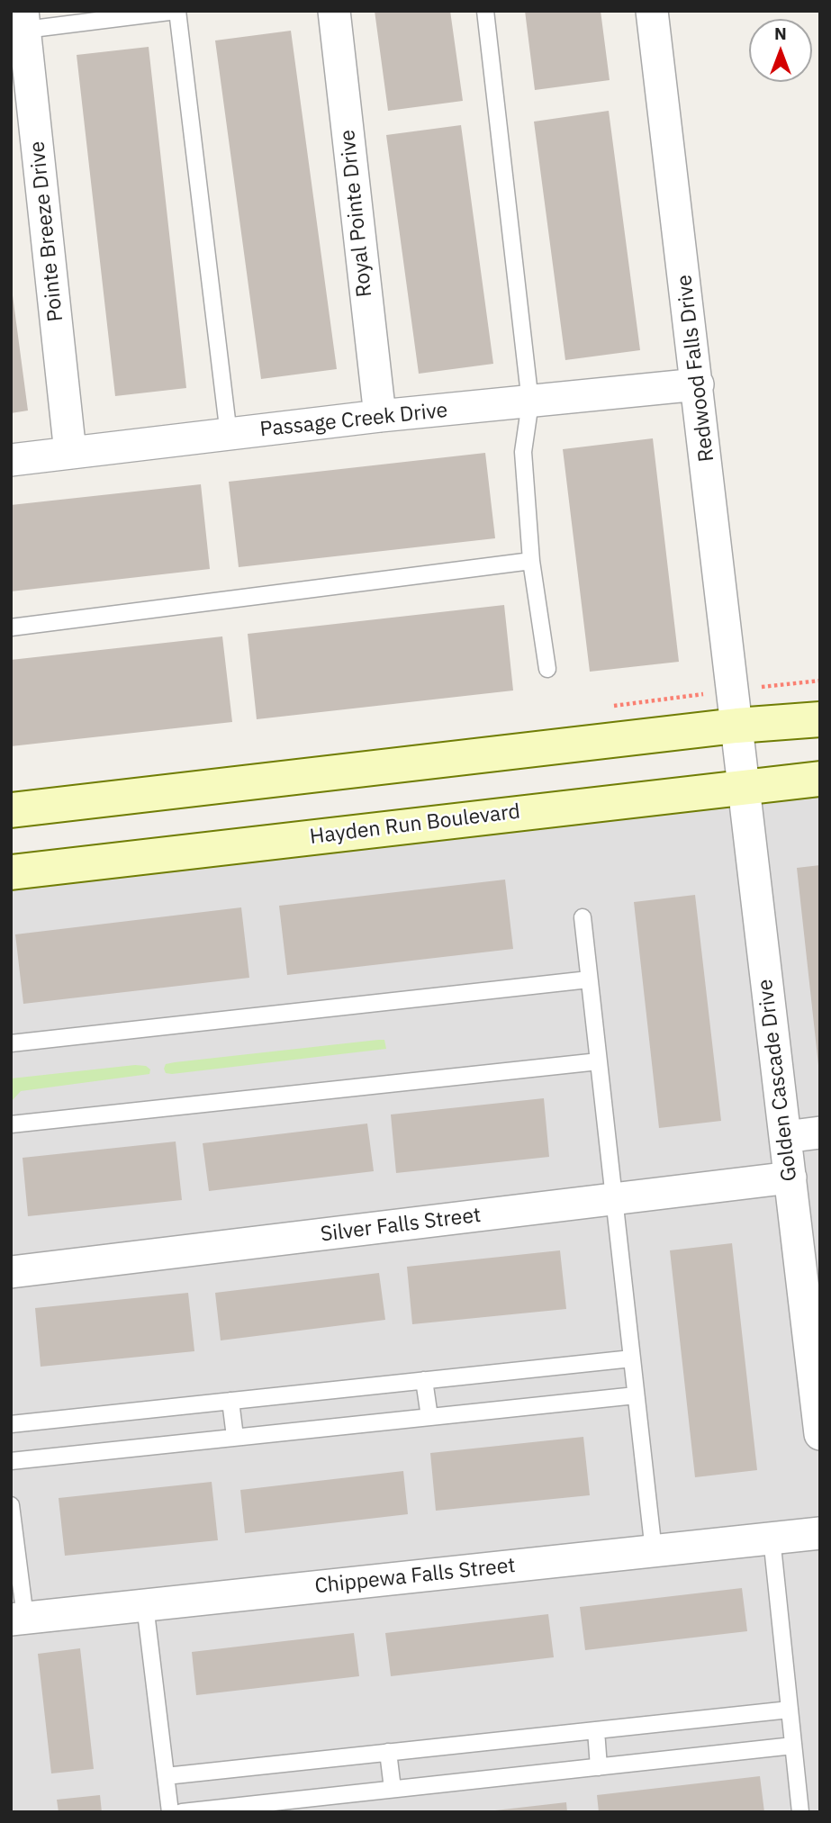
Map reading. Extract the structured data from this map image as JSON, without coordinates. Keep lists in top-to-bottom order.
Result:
{
  "streets": {
    "main road": ["Hayden Run Boulevard"],
    "street": [
      "Royal Pointe Drive",
      "Pointe Breeze Drive",
      "Redwood Falls Drive",
      "Passage Creek Drive",
      "Golden Cascade Drive",
      "Silver Falls Street",
      "Chippewa Falls Street"
    ]
  },
  "crossings": [
    ["Royal Pointe Drive", "Passage Creek Drive"],
    ["Pointe Breeze Drive", "Passage Creek Drive"],
    ["Redwood Falls Drive", "Passage Creek Drive"],
    ["Redwood Falls Drive", "Golden Cascade Drive"],
    ["Hayden Run Boulevard", "Golden Cascade Drive"],
    ["Golden Cascade Drive", "Silver Falls Street"]
  ],
  "north": "top"
}
